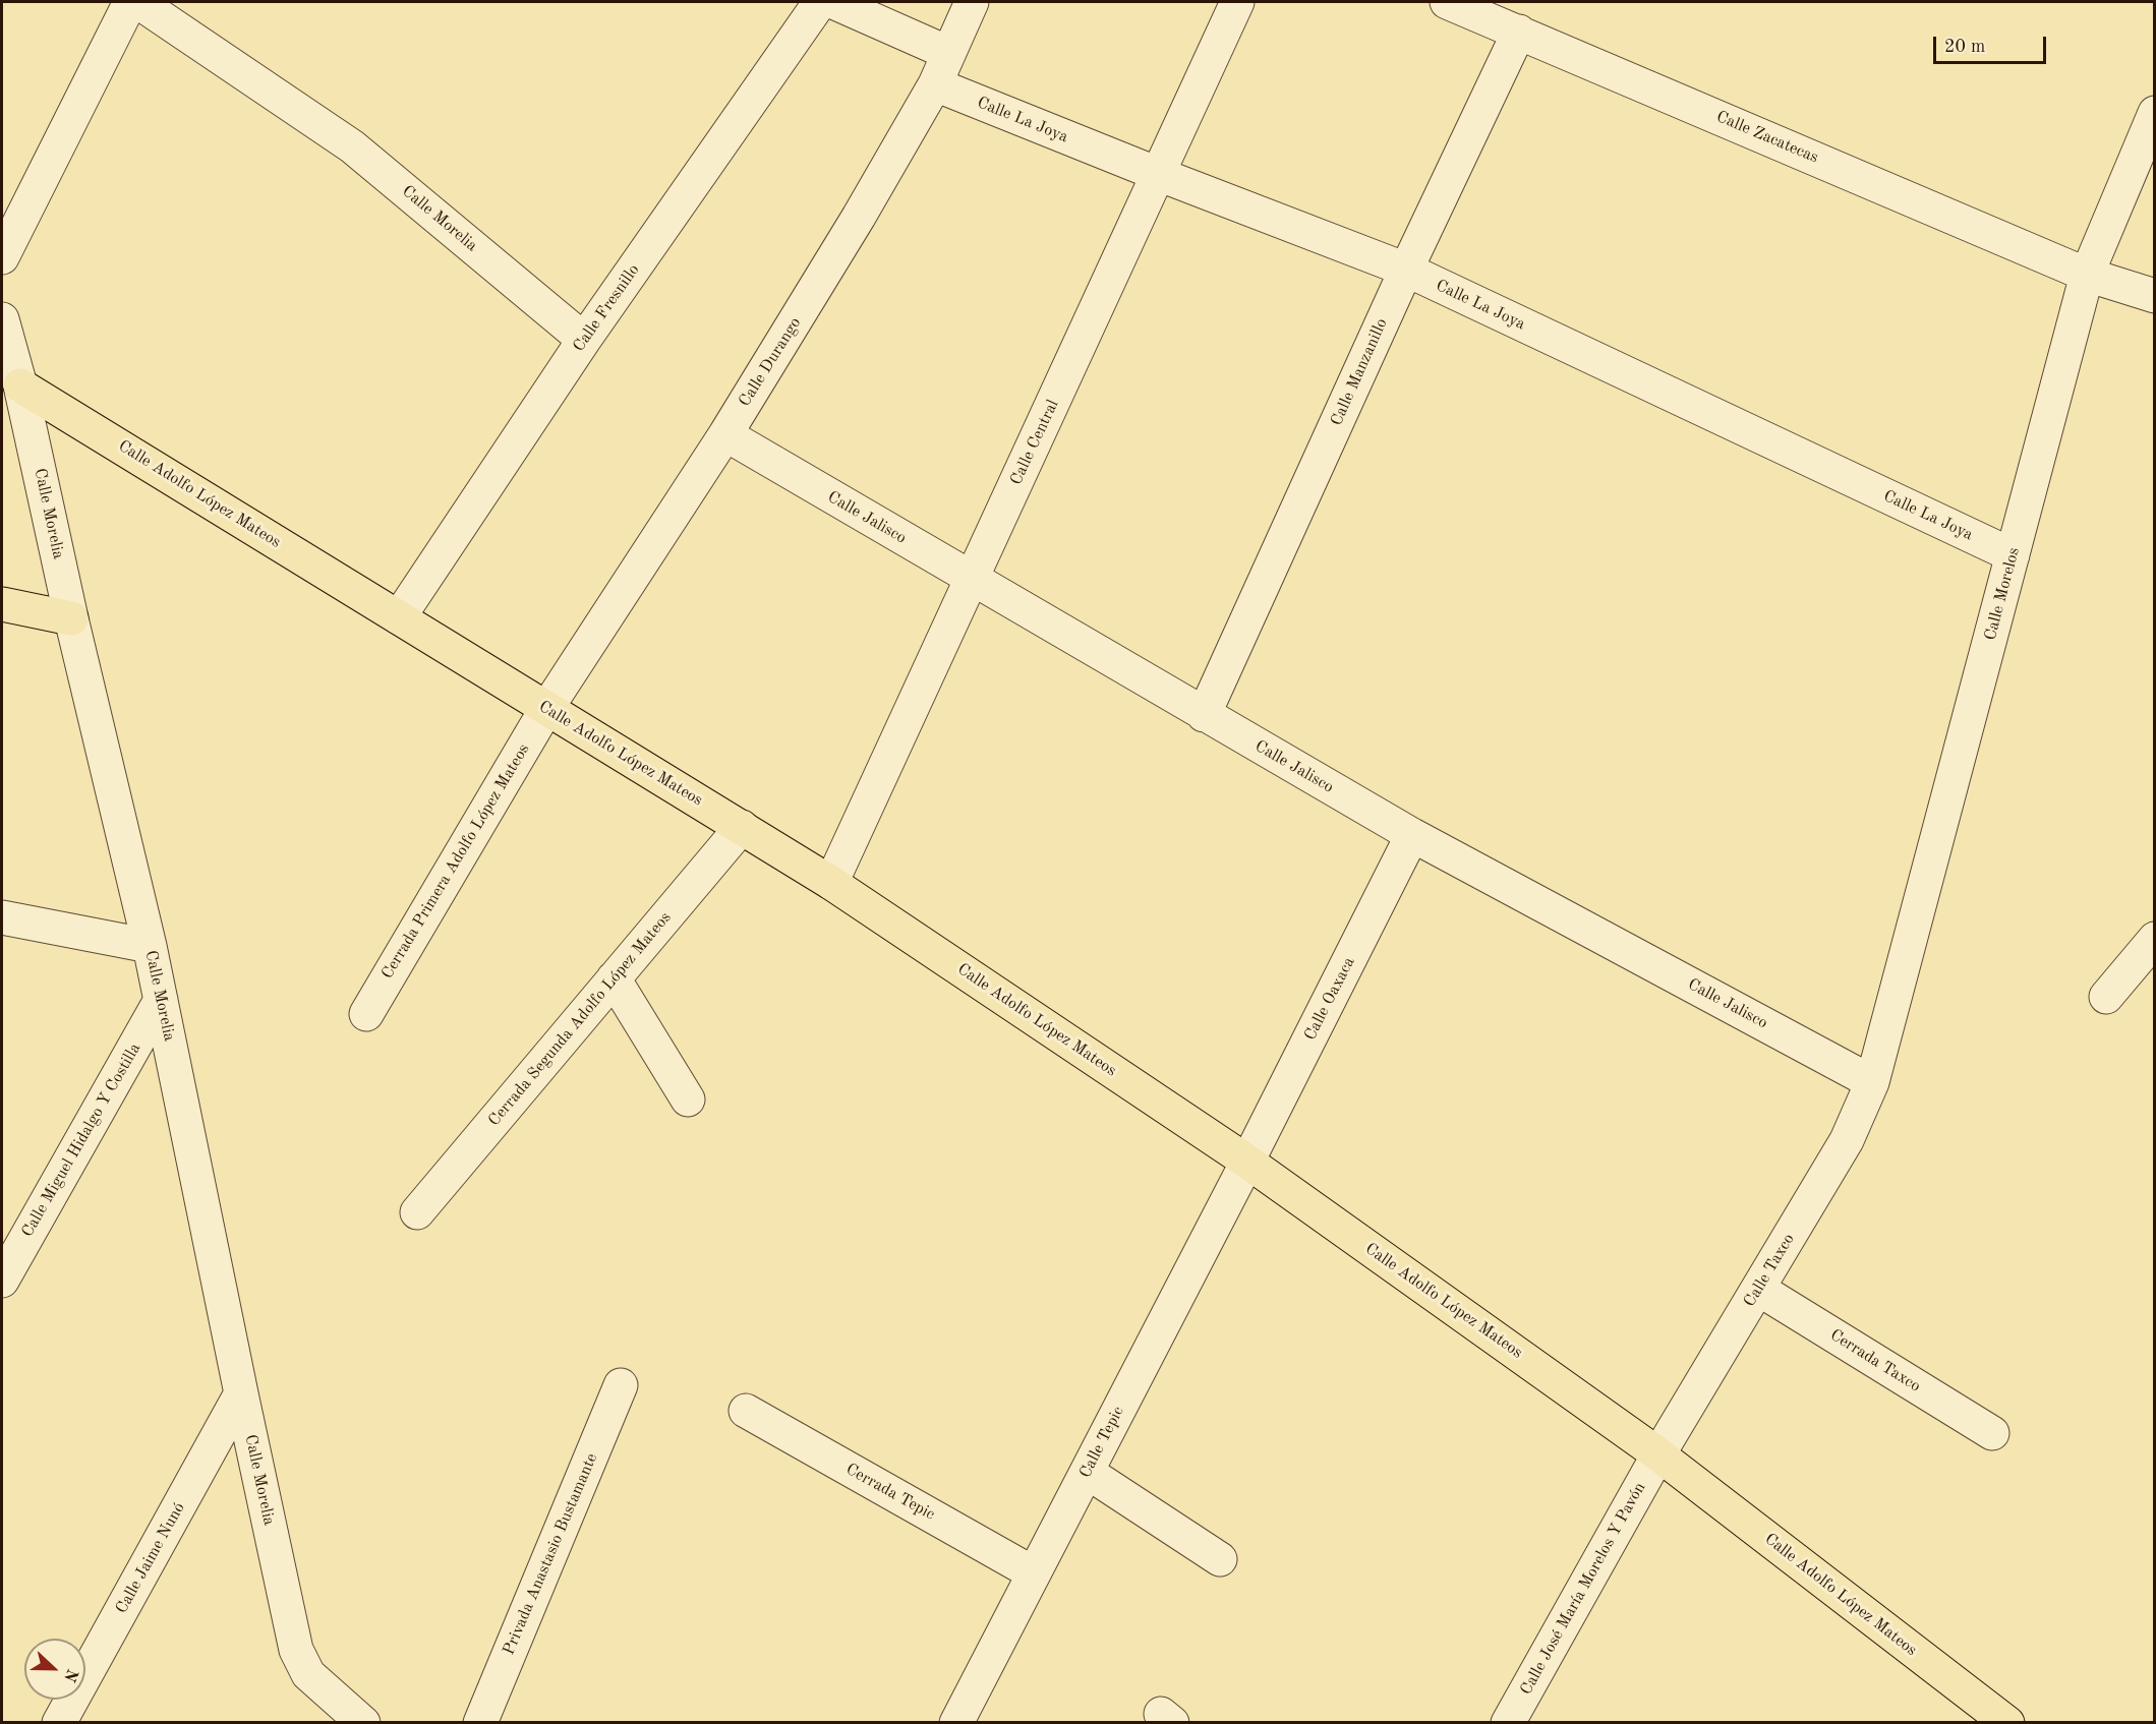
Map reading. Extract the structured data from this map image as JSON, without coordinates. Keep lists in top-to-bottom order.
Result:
{
  "streets": {
    "main road": ["Calle Adolfo López Mateos"],
    "street": [
      "Calle La Joya",
      "Calle Zacatecas",
      "Calle Morelia",
      "Calle Fresnillo",
      "Calle Durango",
      "Calle Manzanillo",
      "Calle Central",
      "Calle Jalisco",
      "Calle Morelos",
      "Cerrada Primera Adolfo López Mateos",
      "Calle Oaxaca",
      "Cerrada Segunda Adolfo López Mateos",
      "Calle Miguel Hidalgo Y Costilla",
      "Calle Taxco",
      "Cerrada Taxco",
      "Calle Tepic",
      "Cerrada Tepic",
      "Privada Anastasio Bustamante",
      "Calle Jaime Nunó",
      "Calle José María Morelos Y Pavón"
    ]
  },
  "crossings": [
    ["Calle La Joya", "Calle Durango"],
    ["Calle La Joya", "Calle Manzanillo"],
    ["Calle La Joya", "Calle Central"],
    ["Calle La Joya", "Calle Morelos"],
    ["Calle Zacatecas", "Calle Manzanillo"],
    ["Calle Zacatecas", "Calle Morelos"],
    ["Calle Morelia", "Calle Fresnillo"],
    ["Calle Morelia", "Calle Adolfo López Mateos"],
    ["Calle Morelia", "Calle Miguel Hidalgo Y Costilla"],
    ["Calle Morelia", "Calle Jaime Nunó"],
    ["Calle Fresnillo", "Calle Adolfo López Mateos"],
    ["Calle Durango", "Calle Adolfo López Mateos"],
    ["Calle Durango", "Calle Jalisco"],
    ["Calle Durango", "Cerrada Primera Adolfo López Mateos"],
    ["Calle Manzanillo", "Calle Jalisco"],
    ["Calle Central", "Calle Adolfo López Mateos"],
    ["Calle Central", "Calle Jalisco"],
    ["Calle Adolfo López Mateos", "Cerrada Primera Adolfo López Mateos"],
    ["Calle Adolfo López Mateos", "Calle Oaxaca"],
    ["Calle Adolfo López Mateos", "Cerrada Segunda Adolfo López Mateos"],
    ["Calle Adolfo López Mateos", "Calle Taxco"],
    ["Calle Adolfo López Mateos", "Calle Tepic"],
    ["Calle Adolfo López Mateos", "Calle José María Morelos Y Pavón"],
    ["Calle Jalisco", "Calle Morelos"],
    ["Calle Jalisco", "Calle Oaxaca"],
    ["Calle Jalisco", "Calle Taxco"],
    ["Calle Morelos", "Calle Taxco"],
    ["Calle Oaxaca", "Calle Tepic"],
    ["Calle Taxco", "Cerrada Taxco"],
    ["Calle Taxco", "Calle José María Morelos Y Pavón"],
    ["Calle Tepic", "Cerrada Tepic"]
  ],
  "scale_bar": "20 m",
  "north": "right"
}
